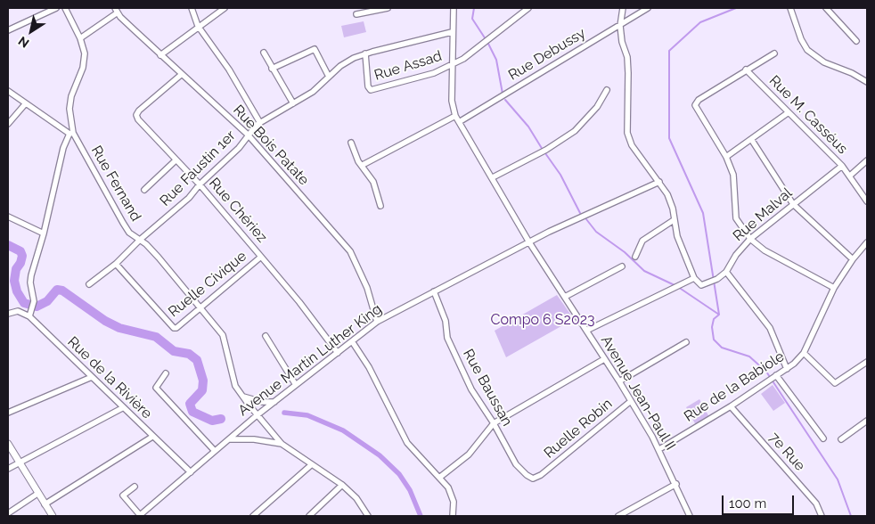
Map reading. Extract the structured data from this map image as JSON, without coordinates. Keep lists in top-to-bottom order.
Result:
{
  "streets": {
    "street": [
      "Rue Debussy",
      "Rue Assad",
      "Rue M. Casséus",
      "Rue Bois Patate",
      "Rue Faustin 1er",
      "Rue Fernand",
      "Rue Chériez",
      "Rue Malval",
      "Ruelle Civique",
      "Avenue Martin Luther King",
      "Rue de la Rivière",
      "Rue de la Babiole",
      "Rue Baussan",
      "Avenue Jean-Paul II",
      "Ruelle Robin",
      "7e Rue"
    ]
  },
  "crossings": [
    ["Rue Debussy", "Avenue Jean-Paul II"],
    ["Rue Assad", "Rue Faustin 1er"],
    ["Rue M. Casséus", "Rue Malval"],
    ["Rue Bois Patate", "Rue Faustin 1er"],
    ["Rue Bois Patate", "Rue Chériez"],
    ["Rue Bois Patate", "Avenue Martin Luther King"],
    ["Rue Faustin 1er", "Rue Fernand"],
    ["Rue Faustin 1er", "Rue Chériez"],
    ["Rue Faustin 1er", "Ruelle Civique"],
    ["Rue Fernand", "Ruelle Civique"],
    ["Rue Fernand", "Avenue Martin Luther King"],
    ["Rue Chériez", "Ruelle Civique"],
    ["Rue Chériez", "Avenue Martin Luther King"],
    ["Avenue Martin Luther King", "Rue de la Rivière"],
    ["Avenue Martin Luther King", "Rue Baussan"],
    ["Avenue Martin Luther King", "Avenue Jean-Paul II"],
    ["Rue de la Babiole", "Avenue Jean-Paul II"],
    ["Rue de la Babiole", "7e Rue"],
    ["Rue Baussan", "Ruelle Robin"],
    ["Avenue Jean-Paul II", "Ruelle Robin"]
  ],
  "parks": ["Compo 6 S2023"],
  "scale_bar": "100 m",
  "north": "bottom left"
}
